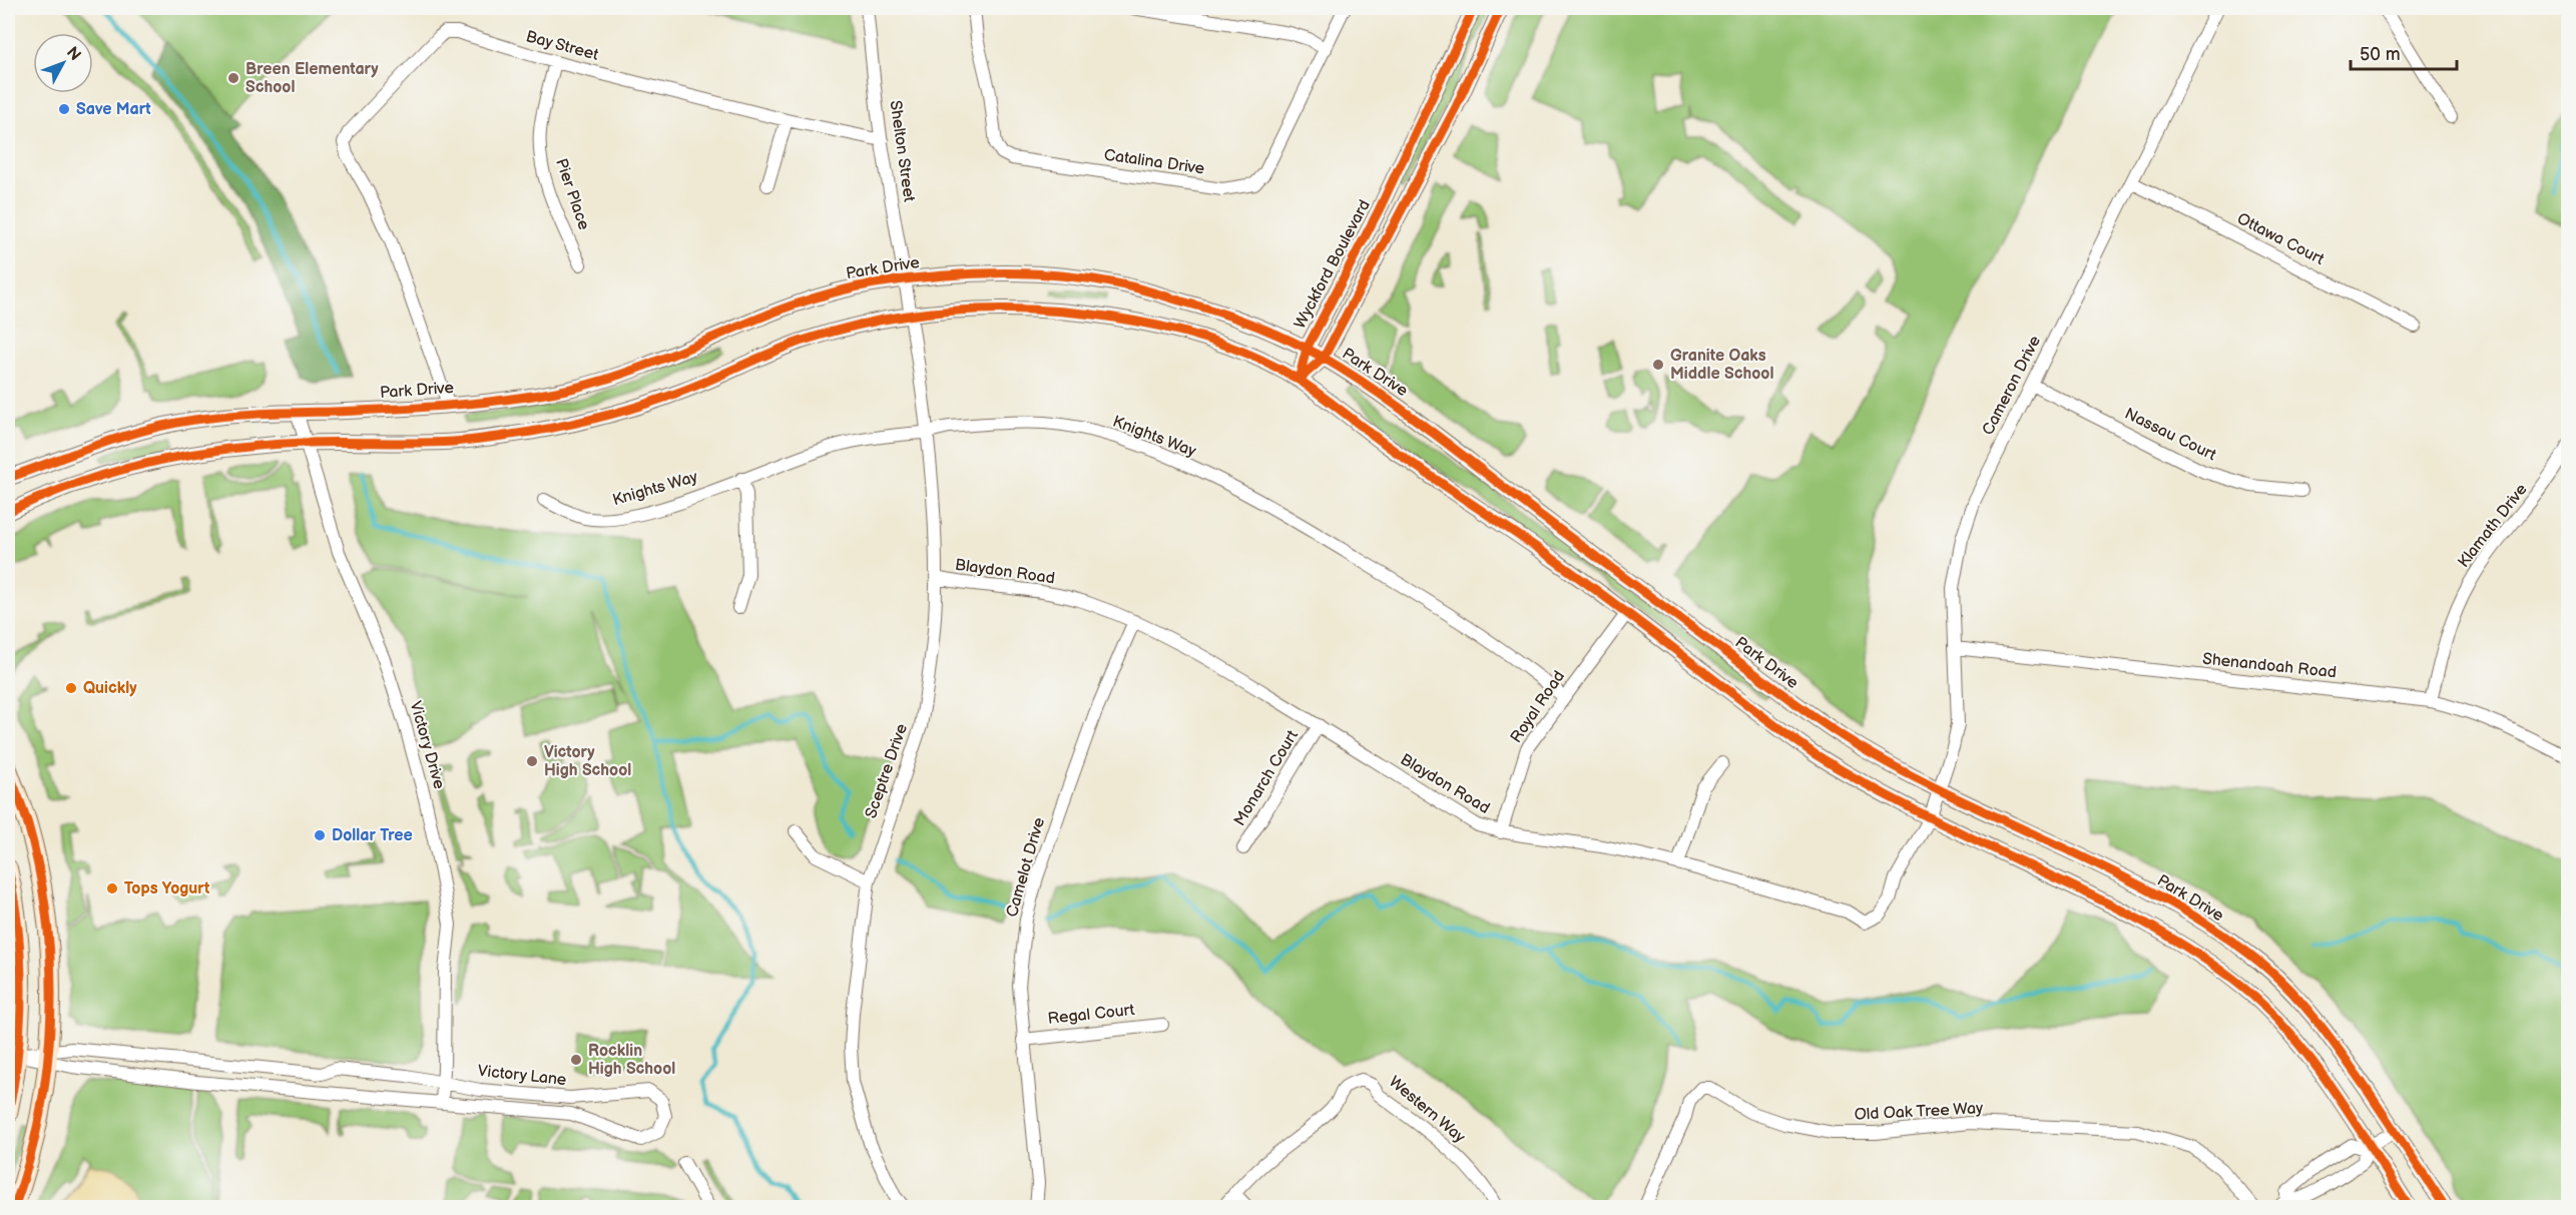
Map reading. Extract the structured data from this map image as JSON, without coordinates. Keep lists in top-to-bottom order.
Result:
{
  "streets": {
    "street": [
      "Bay Street",
      "Shelton Street",
      "Catalina Drive",
      "Pier Place",
      "Ottawa Court",
      "Wyckford Boulevard",
      "Park Drive",
      "Cameron Drive",
      "Nassau Court",
      "Knights Way",
      "Klamath Drive",
      "Blaydon Road",
      "Shenandoah Road",
      "Royal Road",
      "Victory Drive",
      "Sceptre Drive",
      "Monarch Court",
      "Camelot Drive",
      "Regal Court",
      "Victory Lane",
      "Western Way",
      "Old Oak Tree Way"
    ]
  },
  "crossings": [
    ["Bay Street", "Shelton Street"],
    ["Bay Street", "Pier Place"],
    ["Bay Street", "Park Drive"],
    ["Shelton Street", "Park Drive"],
    ["Shelton Street", "Sceptre Drive"],
    ["Ottawa Court", "Cameron Drive"],
    ["Wyckford Boulevard", "Park Drive"],
    ["Park Drive", "Cameron Drive"],
    ["Park Drive", "Victory Drive"],
    ["Cameron Drive", "Nassau Court"],
    ["Cameron Drive", "Blaydon Road"],
    ["Cameron Drive", "Shenandoah Road"],
    ["Knights Way", "Royal Road"],
    ["Knights Way", "Sceptre Drive"],
    ["Klamath Drive", "Shenandoah Road"],
    ["Blaydon Road", "Royal Road"],
    ["Blaydon Road", "Sceptre Drive"],
    ["Blaydon Road", "Monarch Court"],
    ["Blaydon Road", "Camelot Drive"],
    ["Victory Drive", "Victory Lane"],
    ["Camelot Drive", "Regal Court"]
  ],
  "places": [
    "Breen Elementary School",
    "Save Mart",
    "Granite Oaks Middle School",
    "Quickly",
    "Victory High School",
    "Dollar Tree",
    "Tops Yogurt",
    "Rocklin High School"
  ],
  "scale_bar": "50 m",
  "north": "top right"
}
